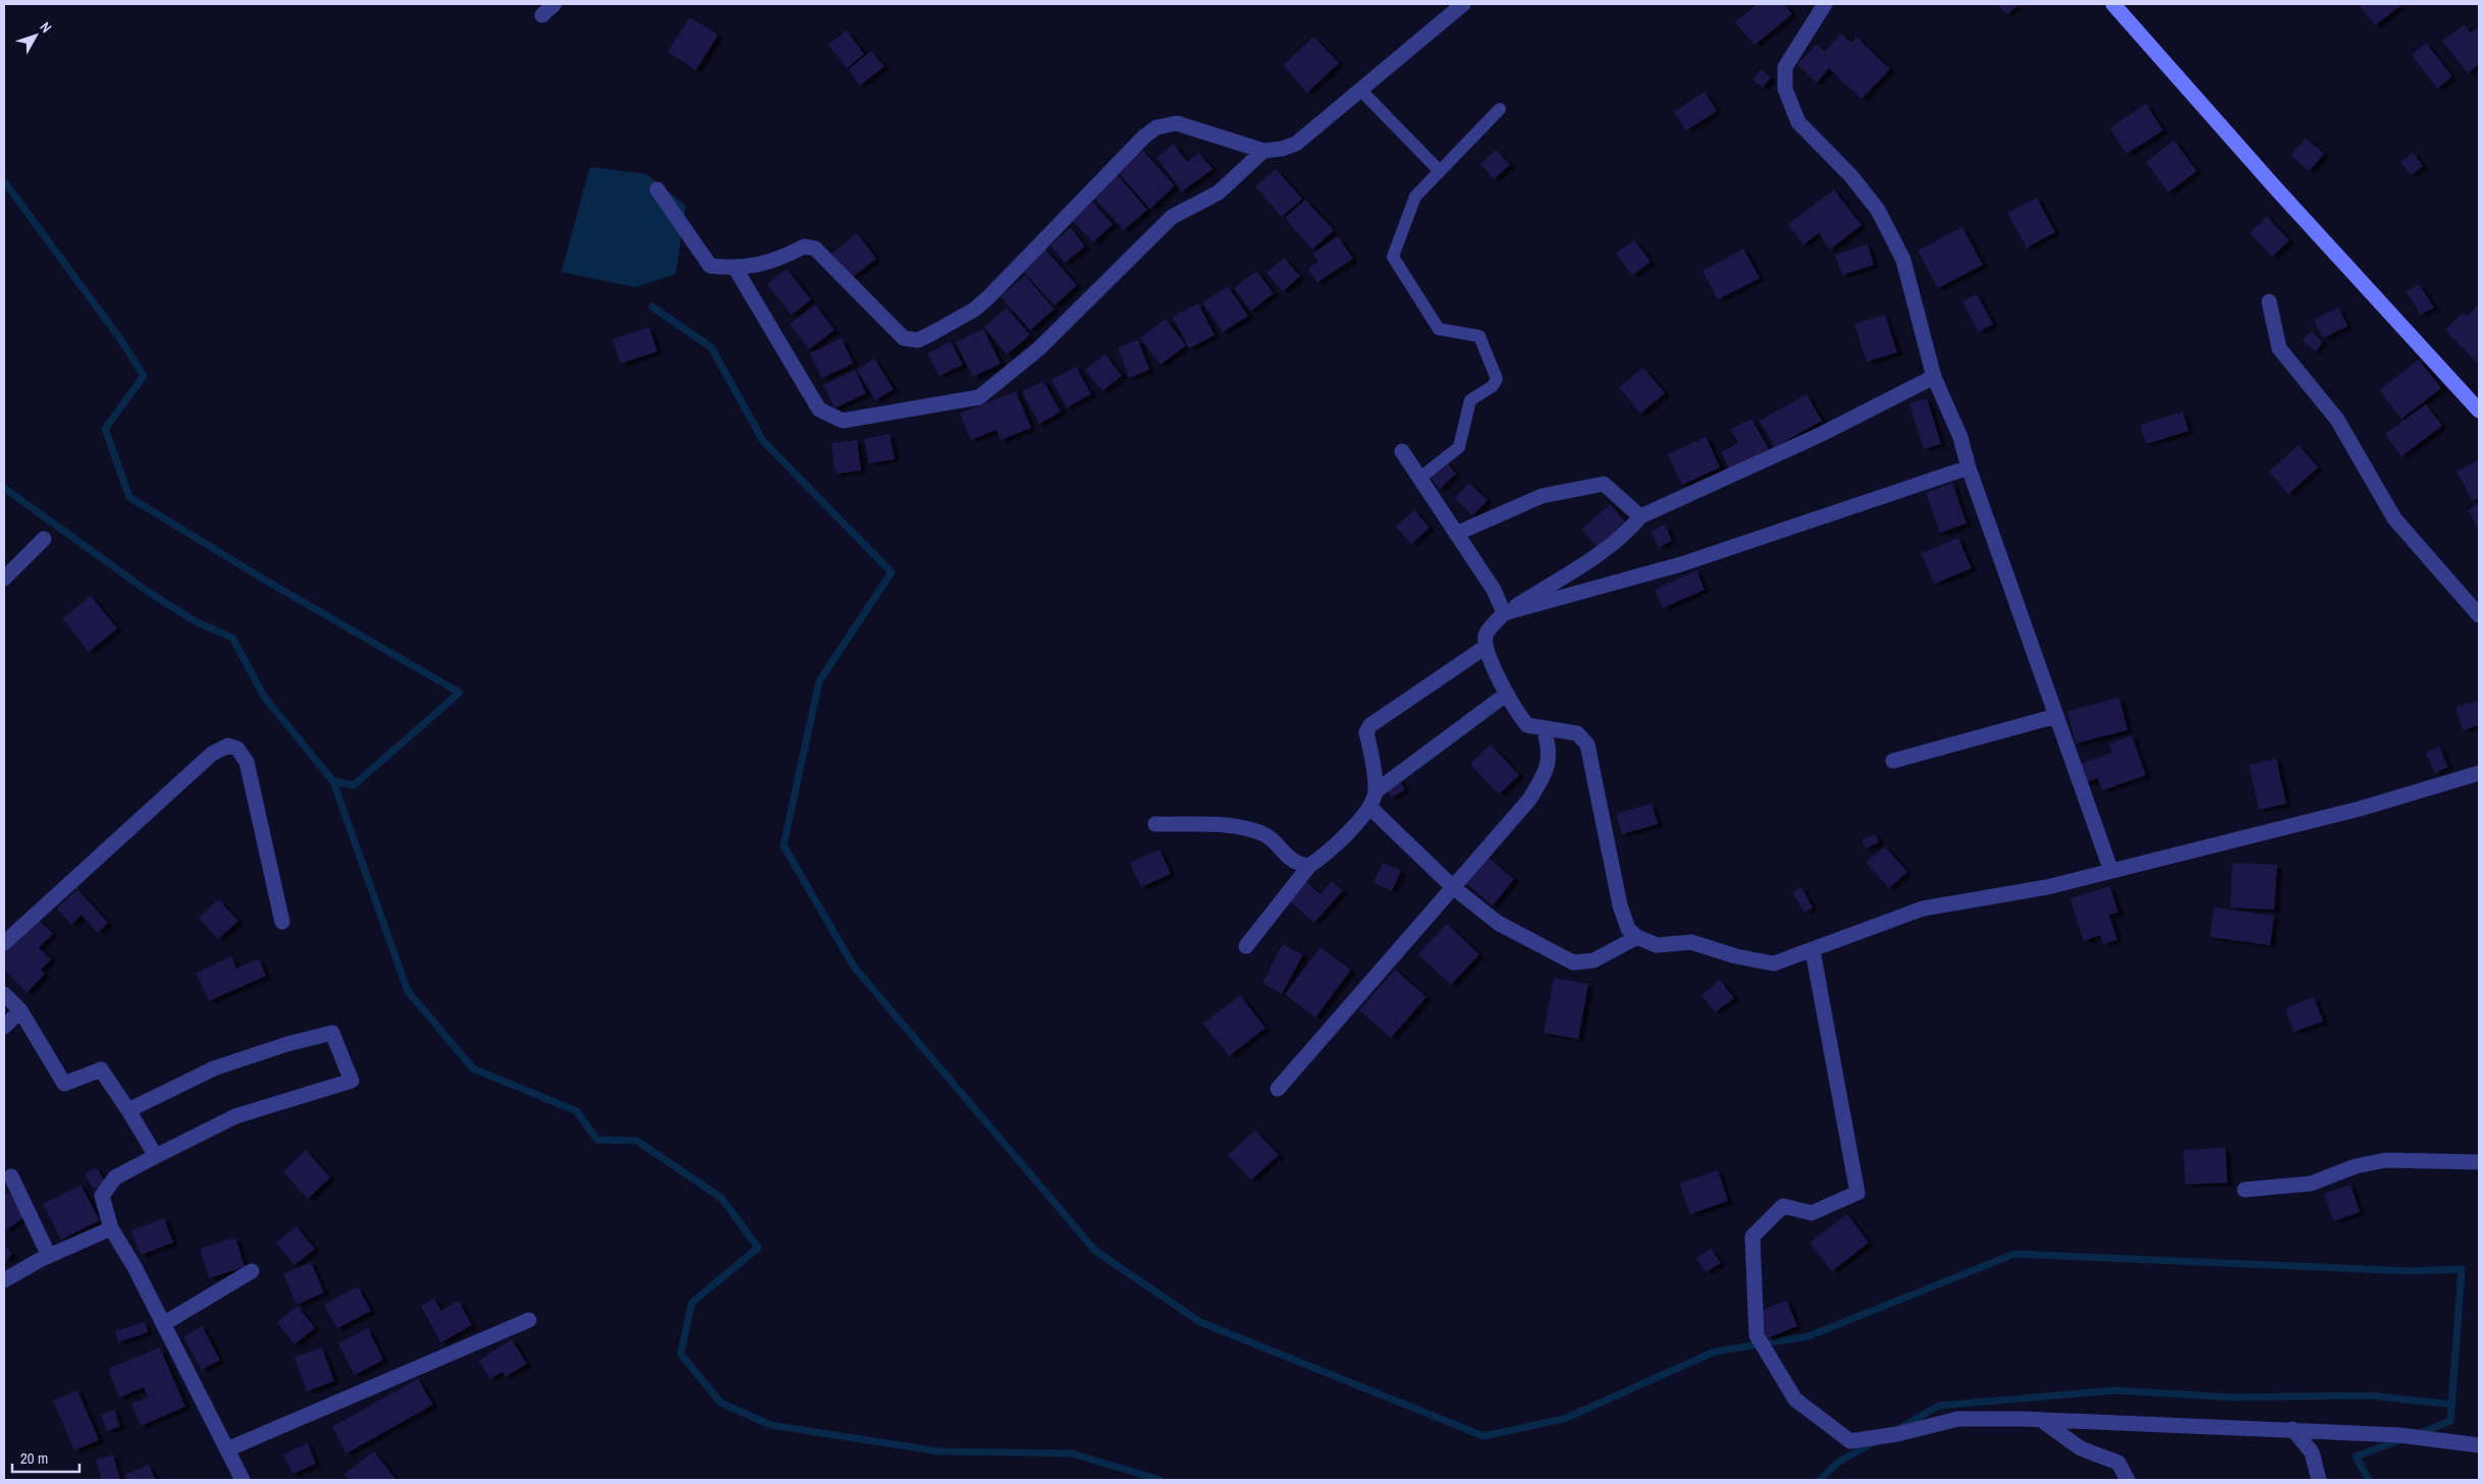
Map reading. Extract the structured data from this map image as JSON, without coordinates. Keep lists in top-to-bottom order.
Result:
{
  "scale_bar": "20 m",
  "north": "top right"
}
